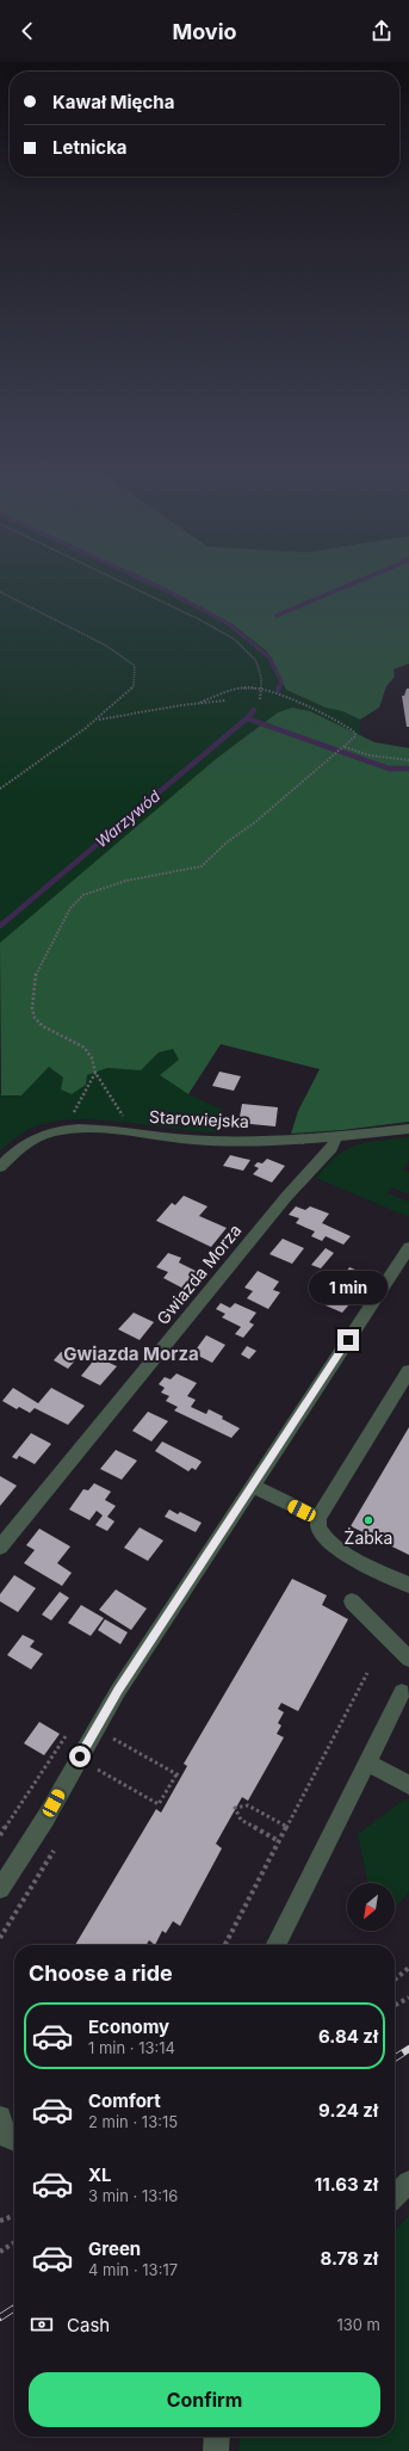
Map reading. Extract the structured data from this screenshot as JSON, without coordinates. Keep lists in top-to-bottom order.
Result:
{
  "streets": {
    "street": ["Starowiejska", "Gwiazda Morza"]
  },
  "crossings": [
    ["Starowiejska", "Gwiazda Morza"]
  ],
  "districts": ["Gwiazda Morza"],
  "water": ["Warzywód"],
  "places": ["Żabka"],
  "north": "bottom left",
  "page": {
    "header": "Movio",
    "banner": ["Kawał Mięcha", "Letnicka"],
    "bubble": "1 min",
    "heading": "Choose a ride",
    "list": [
      {
        "name": "Economy",
        "note": "1 min · 13:14",
        "value": "6.84 zł"
      },
      {
        "name": "Comfort",
        "note": "2 min · 13:15",
        "value": "9.24 zł"
      },
      {
        "name": "XL",
        "note": "3 min · 13:16",
        "value": "11.63 zł"
      },
      {
        "name": "Green",
        "note": "4 min · 13:17",
        "value": "8.78 zł"
      }
    ],
    "pay": ["Cash", "130 m"],
    "buttons": "Confirm"
  }
}
